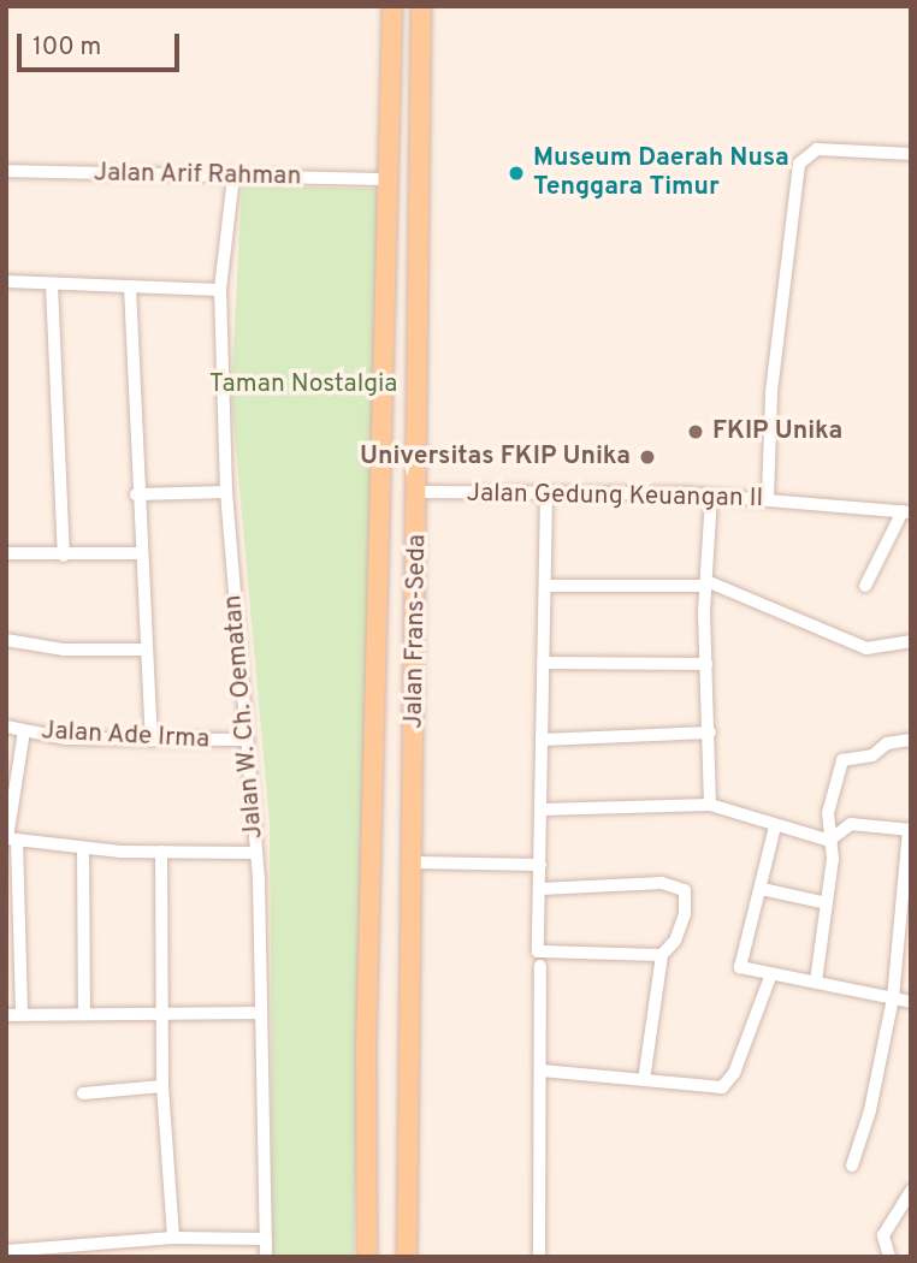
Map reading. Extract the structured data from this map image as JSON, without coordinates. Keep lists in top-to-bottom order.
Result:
{
  "streets": {
    "main road": ["Jalan Frans-Seda"],
    "street": [
      "Jalan Arif Rahman",
      "Jalan Gedung Keuangan II",
      "Jalan W. Ch. Oematan",
      "Jalan Ade Irma"
    ]
  },
  "crossings": [
    ["Jalan Arif Rahman", "Jalan Frans-Seda"],
    ["Jalan Arif Rahman", "Jalan W. Ch. Oematan"],
    ["Jalan Gedung Keuangan II", "Jalan Frans-Seda"],
    ["Jalan W. Ch. Oematan", "Jalan Ade Irma"]
  ],
  "parks": ["Taman Nostalgia"],
  "places": ["Museum Daerah Nusa Tenggara Timur", "FKIP Unika", "Universitas FKIP Unika"],
  "scale_bar": "100 m"
}
